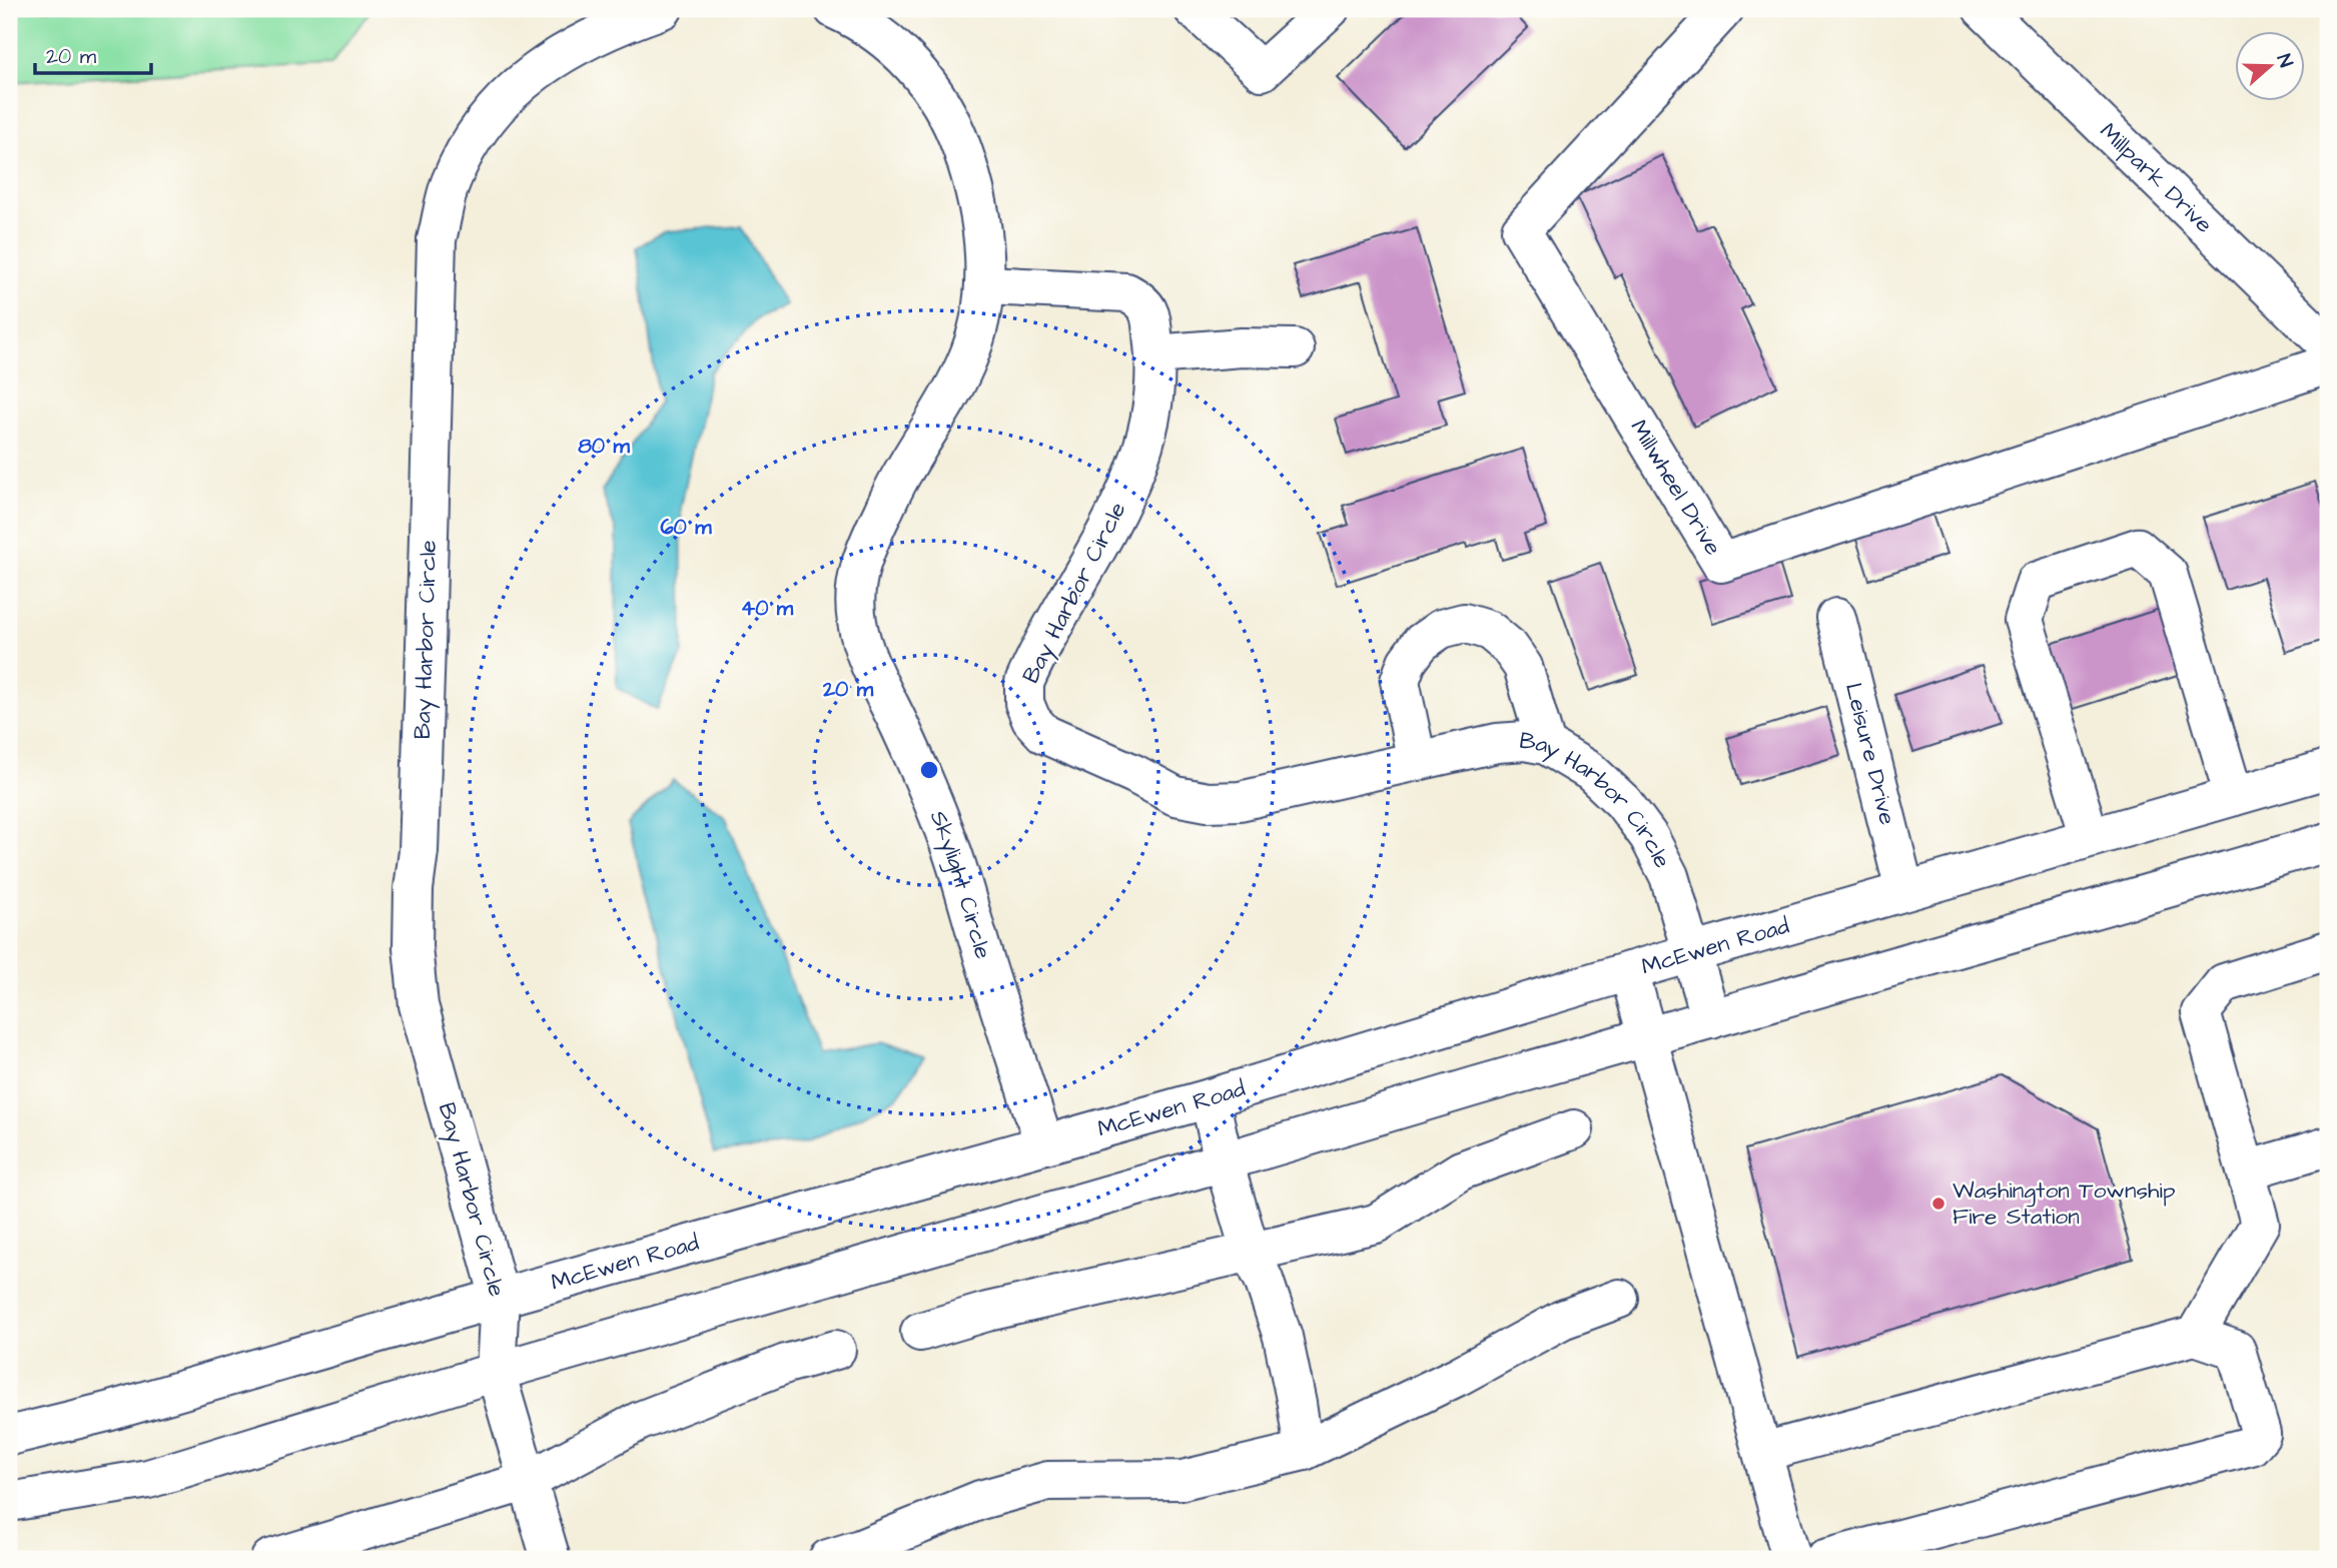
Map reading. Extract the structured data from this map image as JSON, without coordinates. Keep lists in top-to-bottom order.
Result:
{
  "streets": {
    "street": [
      "Millpark Drive",
      "Millwheel Drive",
      "Bay Harbor Circle",
      "Leisure Drive",
      "Skylight Circle",
      "McEwen Road"
    ]
  },
  "crossings": [
    ["Bay Harbor Circle", "Skylight Circle"],
    ["Bay Harbor Circle", "McEwen Road"],
    ["Leisure Drive", "McEwen Road"],
    ["Skylight Circle", "McEwen Road"]
  ],
  "places": ["Washington Township Fire Station"],
  "scale_bar": "20 m",
  "north": "right",
  "rings": [
    "80 m",
    "60 m",
    "40 m",
    "20 m"
  ]
}
